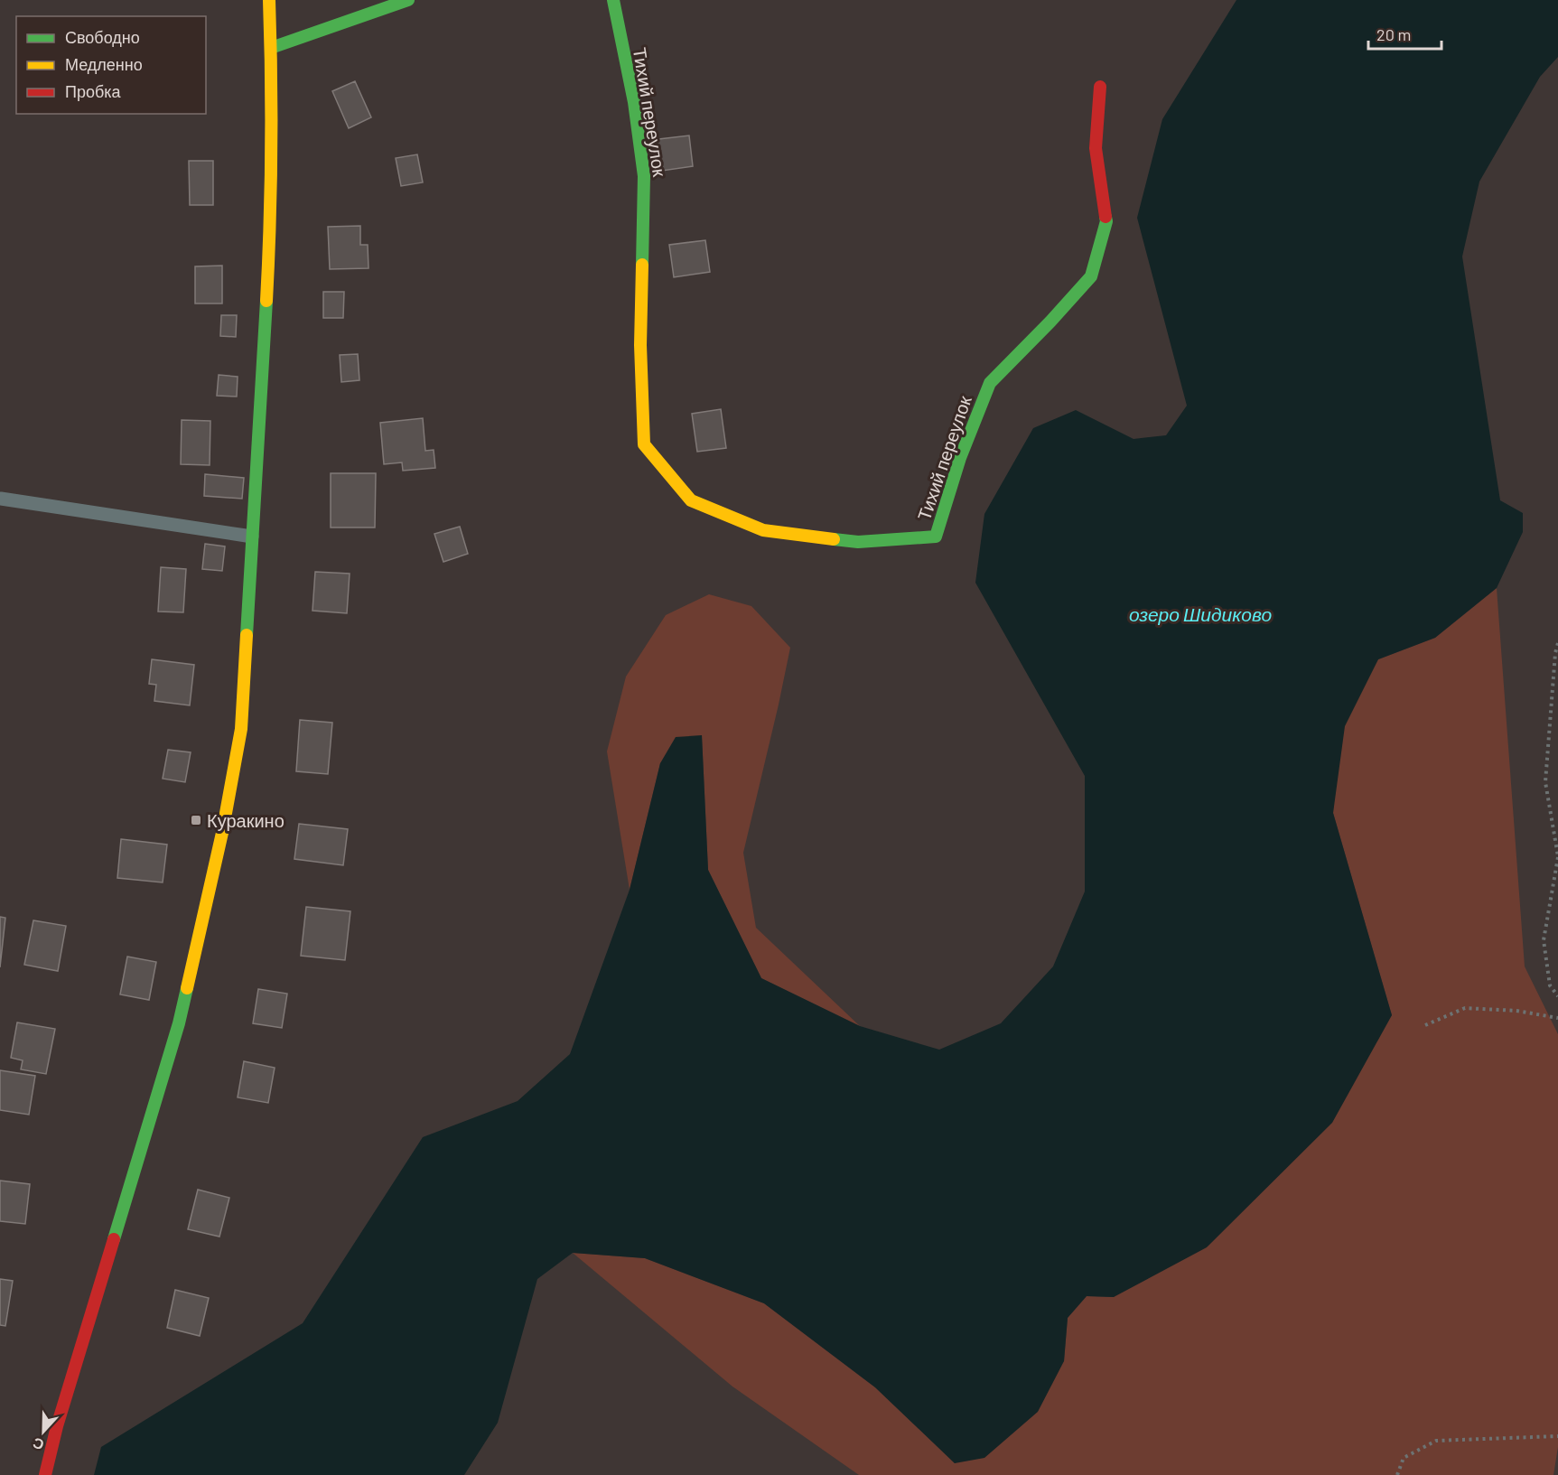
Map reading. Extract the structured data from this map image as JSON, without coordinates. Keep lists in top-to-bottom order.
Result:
{
  "streets": {
    "main road": ["Тихий переулок"]
  },
  "water": ["озеро Шидиково"],
  "places": {
    "transit": ["Куракино"]
  },
  "legend": ["Свободно", "Медленно", "Пробка"],
  "scale_bar": "20 m",
  "north": "bottom"
}
